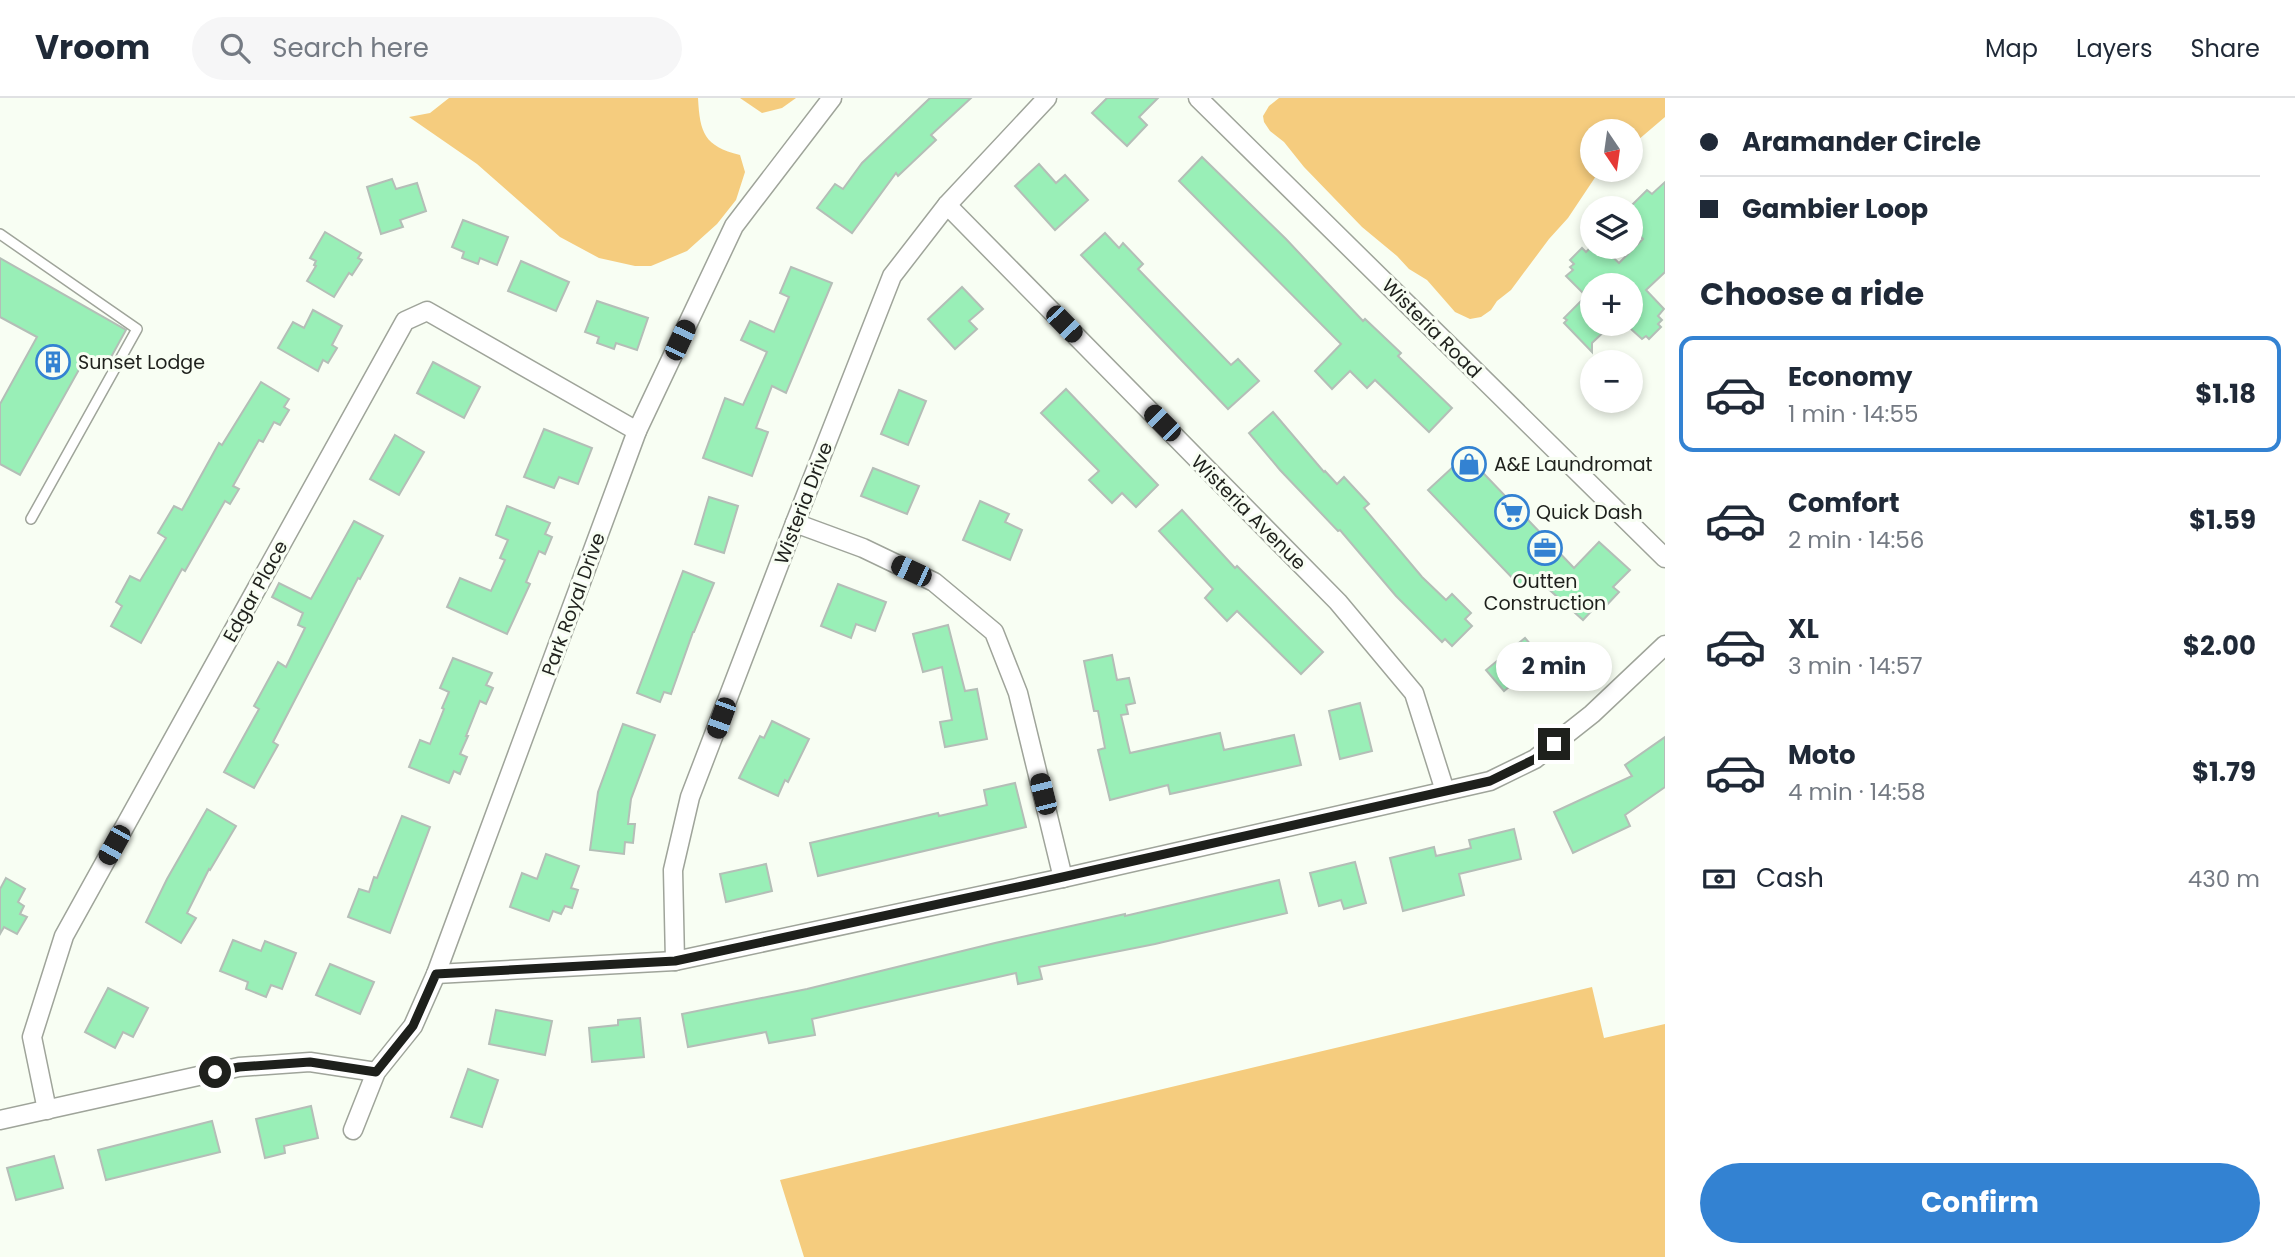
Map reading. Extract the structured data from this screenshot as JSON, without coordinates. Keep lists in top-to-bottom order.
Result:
{
  "streets": {
    "street": [
      "Wisteria Road",
      "Wisteria Drive",
      "Wisteria Avenue",
      "Edgar Place",
      "Park Royal Drive"
    ]
  },
  "crossings": [
    ["Wisteria Drive", "Wisteria Avenue"],
    ["Edgar Place", "Park Royal Drive"]
  ],
  "places": {
    "building": ["Sunset Lodge"],
    "shop": ["A&E Laundromat"],
    "supermarket": ["Quick Dash"],
    "office": ["Outten Construction"]
  },
  "north": "bottom",
  "page": {
    "header": "Vroom",
    "search": "Search here",
    "nav": ["Map", "Layers", "Share"],
    "banner": ["Aramander Circle", "Gambier Loop"],
    "map_buttons": ["+", "−"],
    "heading": "Choose a ride",
    "list": [
      {
        "name": "Economy",
        "note": "1 min · 14:55",
        "value": "$1.18"
      },
      {
        "name": "Comfort",
        "note": "2 min · 14:56",
        "value": "$1.59"
      },
      {
        "name": "XL",
        "note": "3 min · 14:57",
        "value": "$2.00"
      },
      {
        "name": "Moto",
        "note": "4 min · 14:58",
        "value": "$1.79"
      }
    ],
    "bubble": "2 min",
    "pay": ["Cash", "430 m"],
    "buttons": "Confirm"
  }
}
